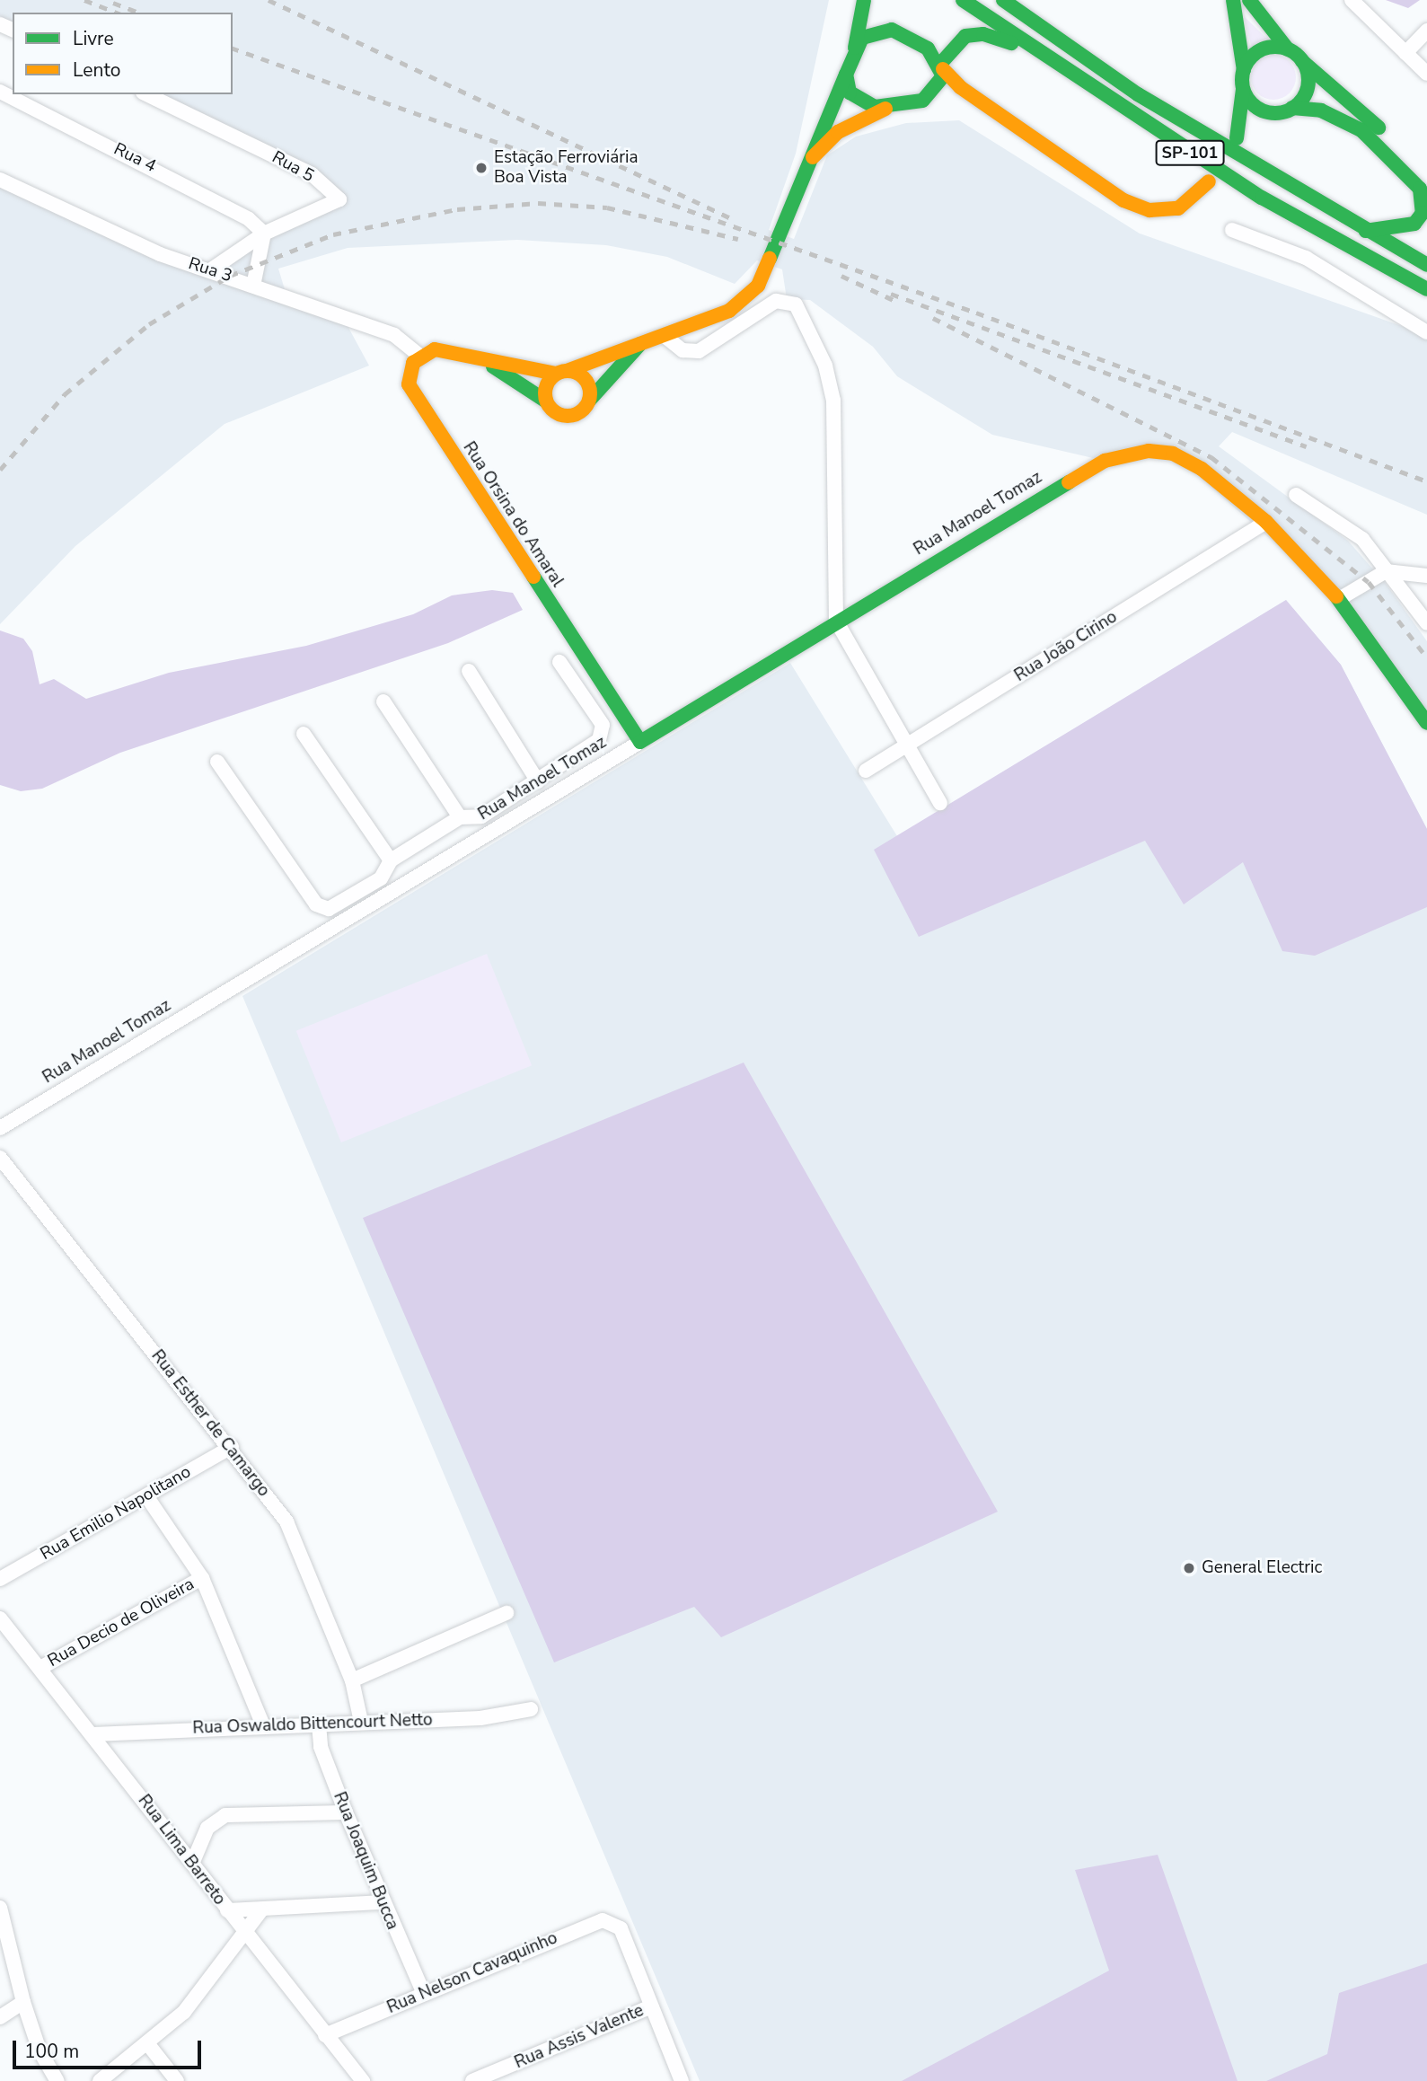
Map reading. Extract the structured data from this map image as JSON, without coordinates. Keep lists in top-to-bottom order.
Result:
{
  "streets": {
    "main road": ["SP-101", "Rua Manoel Tomaz", "Rua Orsina do Amaral"],
    "street": [
      "Rua 4",
      "Rua 5",
      "Rua 3",
      "Rua João Cirino",
      "Rua Esther de Camargo",
      "Rua Emilio Napolitano",
      "Rua Decio de Oliveira",
      "Rua Oswaldo Bittencourt Netto",
      "Rua Lima Barreto",
      "Rua Joaquim Bucca",
      "Rua Nelson Cavaquinho",
      "Rua Assis Valente"
    ]
  },
  "crossings": [
    ["Rua 4", "Rua 5"],
    ["Rua 5", "Rua 3"],
    ["Rua 3", "Rua Orsina do Amaral"],
    ["Rua Manoel Tomaz", "Rua Orsina do Amaral"],
    ["Rua Manoel Tomaz", "Rua João Cirino"],
    ["Rua Esther de Camargo", "Rua Emilio Napolitano"],
    ["Rua Esther de Camargo", "Rua Oswaldo Bittencourt Netto"],
    ["Rua Decio de Oliveira", "Rua Lima Barreto"],
    ["Rua Oswaldo Bittencourt Netto", "Rua Lima Barreto"],
    ["Rua Oswaldo Bittencourt Netto", "Rua Joaquim Bucca"],
    ["Rua Lima Barreto", "Rua Nelson Cavaquinho"],
    ["Rua Joaquim Bucca", "Rua Nelson Cavaquinho"],
    ["Rua Nelson Cavaquinho", "Rua Assis Valente"]
  ],
  "places": ["Estação Ferroviária Boa Vista", "General Electric"],
  "legend": ["Livre", "Lento"],
  "scale_bar": "100 m"
}
